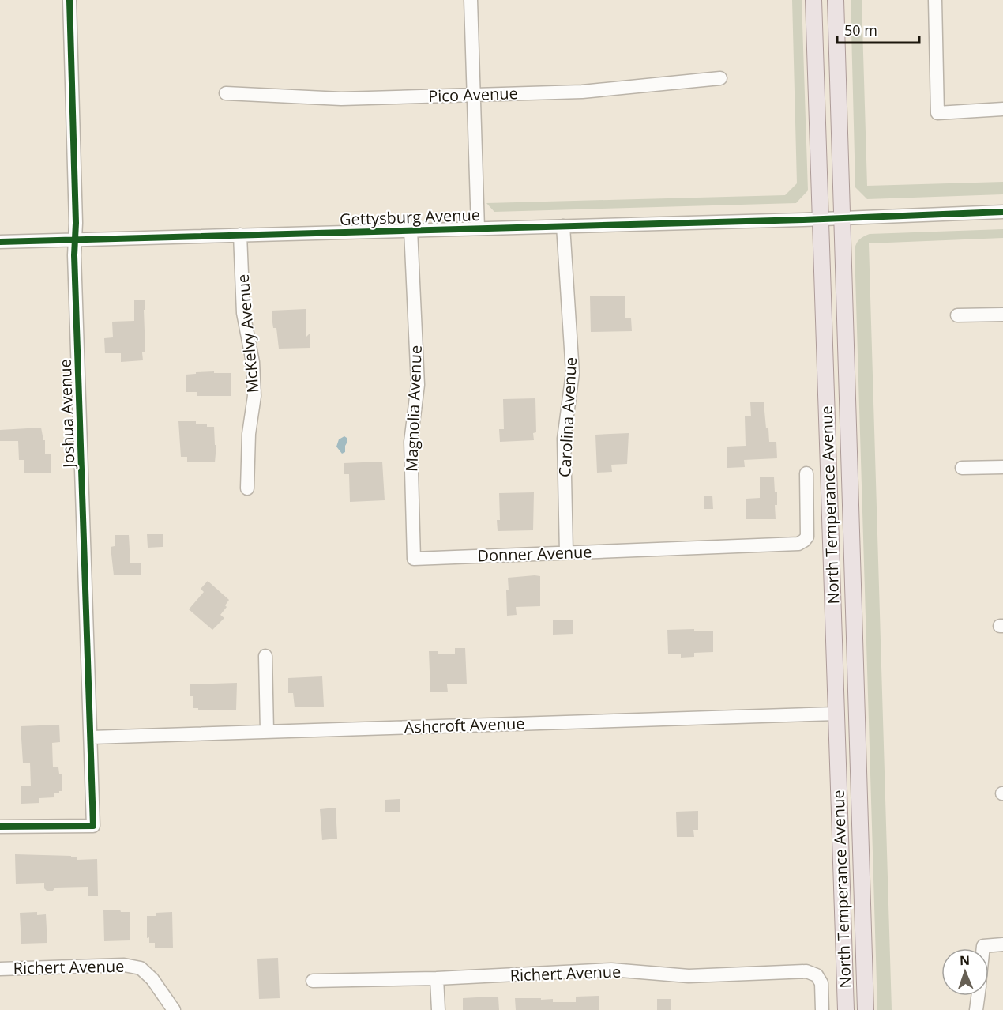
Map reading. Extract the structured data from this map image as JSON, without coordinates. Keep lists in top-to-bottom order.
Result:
{
  "streets": {
    "main road": ["North Temperance Avenue"],
    "street": [
      "Pico Avenue",
      "Gettysburg Avenue",
      "McKelvy Avenue",
      "Magnolia Avenue",
      "Joshua Avenue",
      "Carolina Avenue",
      "Donner Avenue",
      "Ashcroft Avenue",
      "Richert Avenue"
    ]
  },
  "crossings": [
    ["Gettysburg Avenue", "McKelvy Avenue"],
    ["Gettysburg Avenue", "Magnolia Avenue"],
    ["Gettysburg Avenue", "Joshua Avenue"],
    ["Gettysburg Avenue", "Carolina Avenue"],
    ["Gettysburg Avenue", "North Temperance Avenue"],
    ["Magnolia Avenue", "Donner Avenue"],
    ["Joshua Avenue", "Ashcroft Avenue"],
    ["Carolina Avenue", "Donner Avenue"],
    ["North Temperance Avenue", "Ashcroft Avenue"]
  ],
  "scale_bar": "50 m",
  "north": "top"
}
